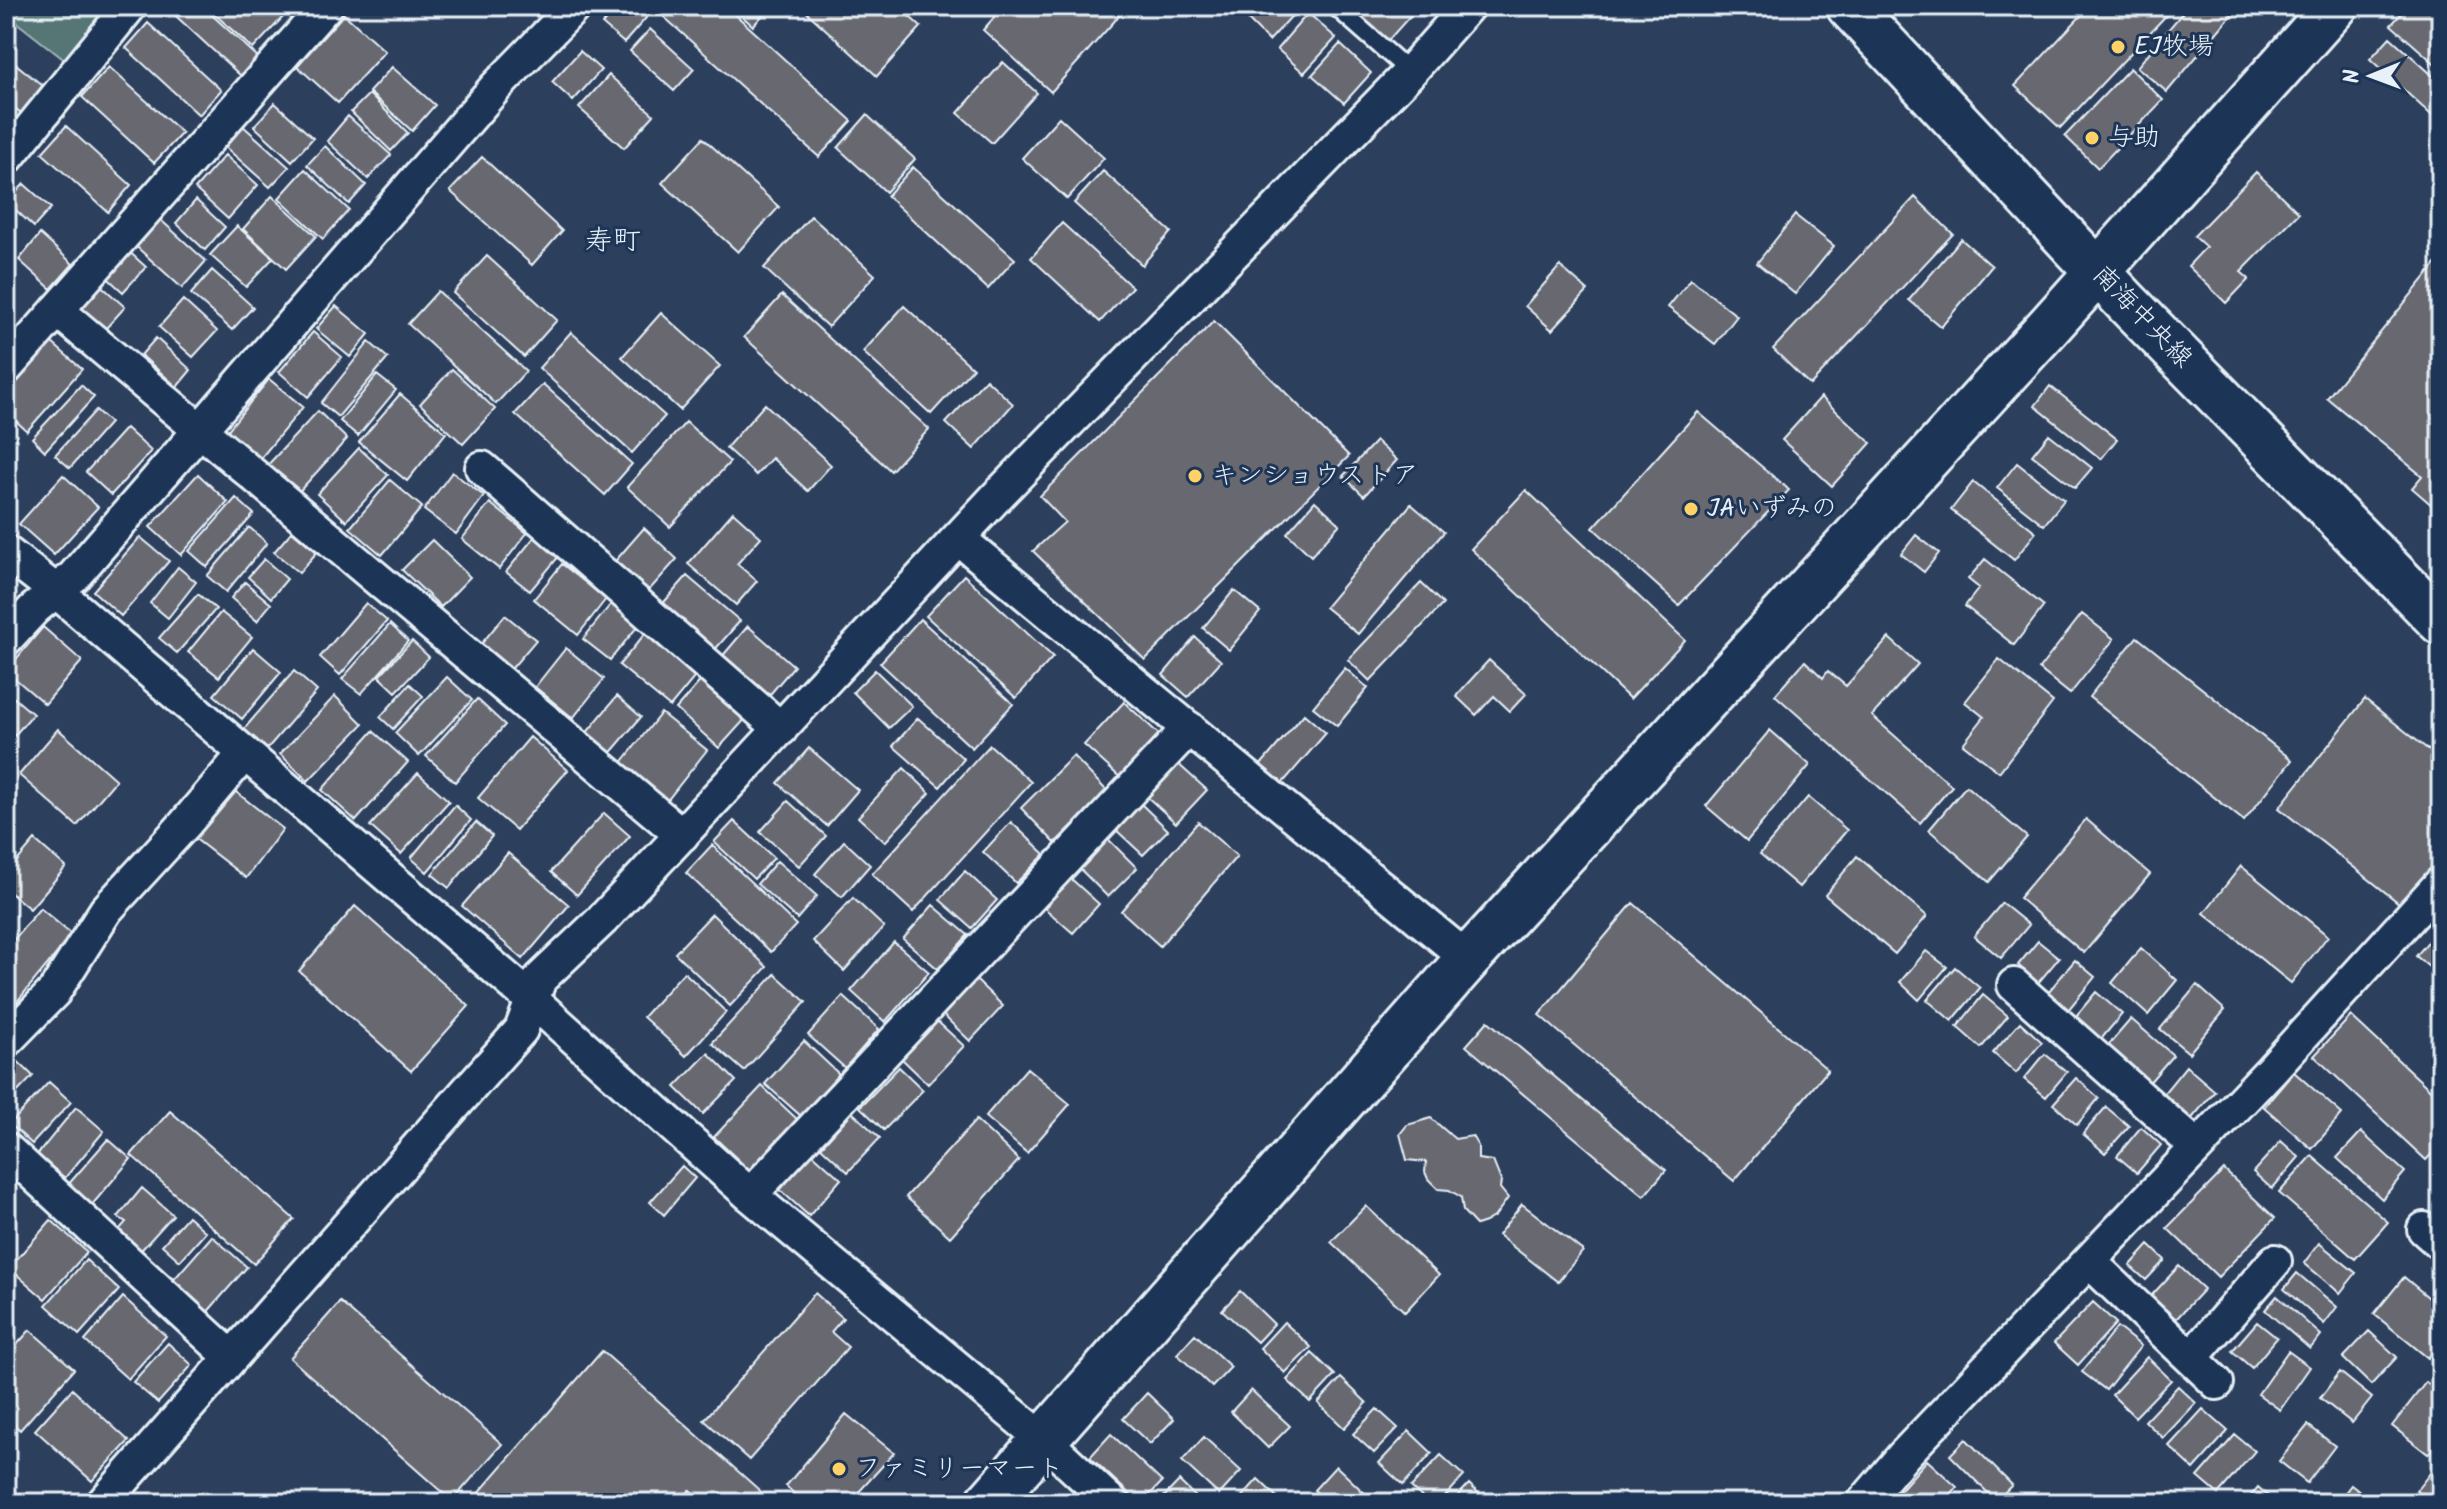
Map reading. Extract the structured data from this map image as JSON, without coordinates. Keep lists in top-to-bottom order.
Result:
{
  "streets": {
    "street": ["南海中央線"]
  },
  "districts": ["寿町"],
  "places": [
    "EJ牧場",
    "与助",
    "キンショウストア",
    "JAいずみの",
    "ファミリーマート"
  ],
  "north": "left"
}
